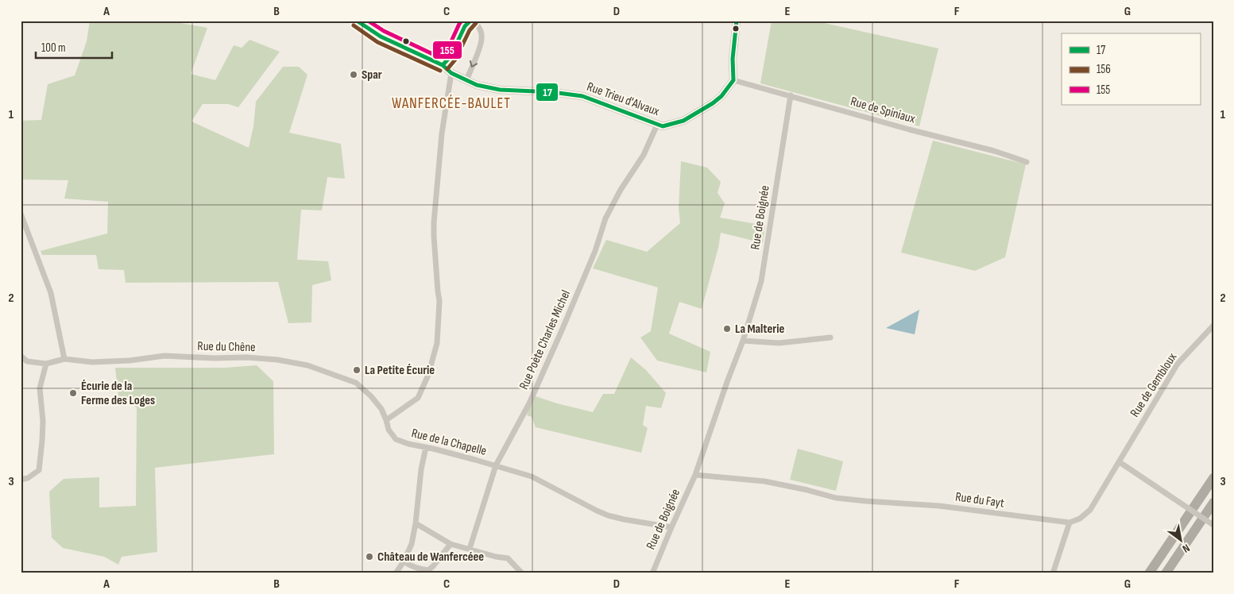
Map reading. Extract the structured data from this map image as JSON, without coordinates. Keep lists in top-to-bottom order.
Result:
{
  "streets": {
    "main road": ["Rue Trieu d'Alvaux"],
    "street": [
      "Rue de Spiniaux",
      "Rue de Boignée",
      "Rue Poète Charles Michel",
      "Rue du Chêne",
      "Rue de Gembloux",
      "Rue de la Chapelle",
      "Rue du Fayt"
    ]
  },
  "crossings": [
    ["Rue Trieu d'Alvaux", "Rue de Spiniaux"],
    ["Rue Trieu d'Alvaux", "Rue Poète Charles Michel"],
    ["Rue de Spiniaux", "Rue de Boignée"],
    ["Rue de Boignée", "Rue de la Chapelle"],
    ["Rue de Boignée", "Rue du Fayt"],
    ["Rue Poète Charles Michel", "Rue de la Chapelle"],
    ["Rue du Chêne", "Rue de la Chapelle"]
  ],
  "districts": ["WANFERCÉE-BAULET"],
  "places": [
    "Spar",
    "La Malterie",
    "La Petite Écurie",
    "Écurie de la Ferme des Loges",
    "Château de Wanfercéee"
  ],
  "lines": ["transit line 17", "transit line 155", "transit line 156"],
  "legend": ["17", "156", "155"],
  "scale_bar": "100 m",
  "north": "bottom right",
  "grid": {
    "columns": [
      "A",
      "B",
      "C",
      "D",
      "E",
      "F",
      "G"
    ],
    "rows": ["1", "2", "3"]
  }
}
